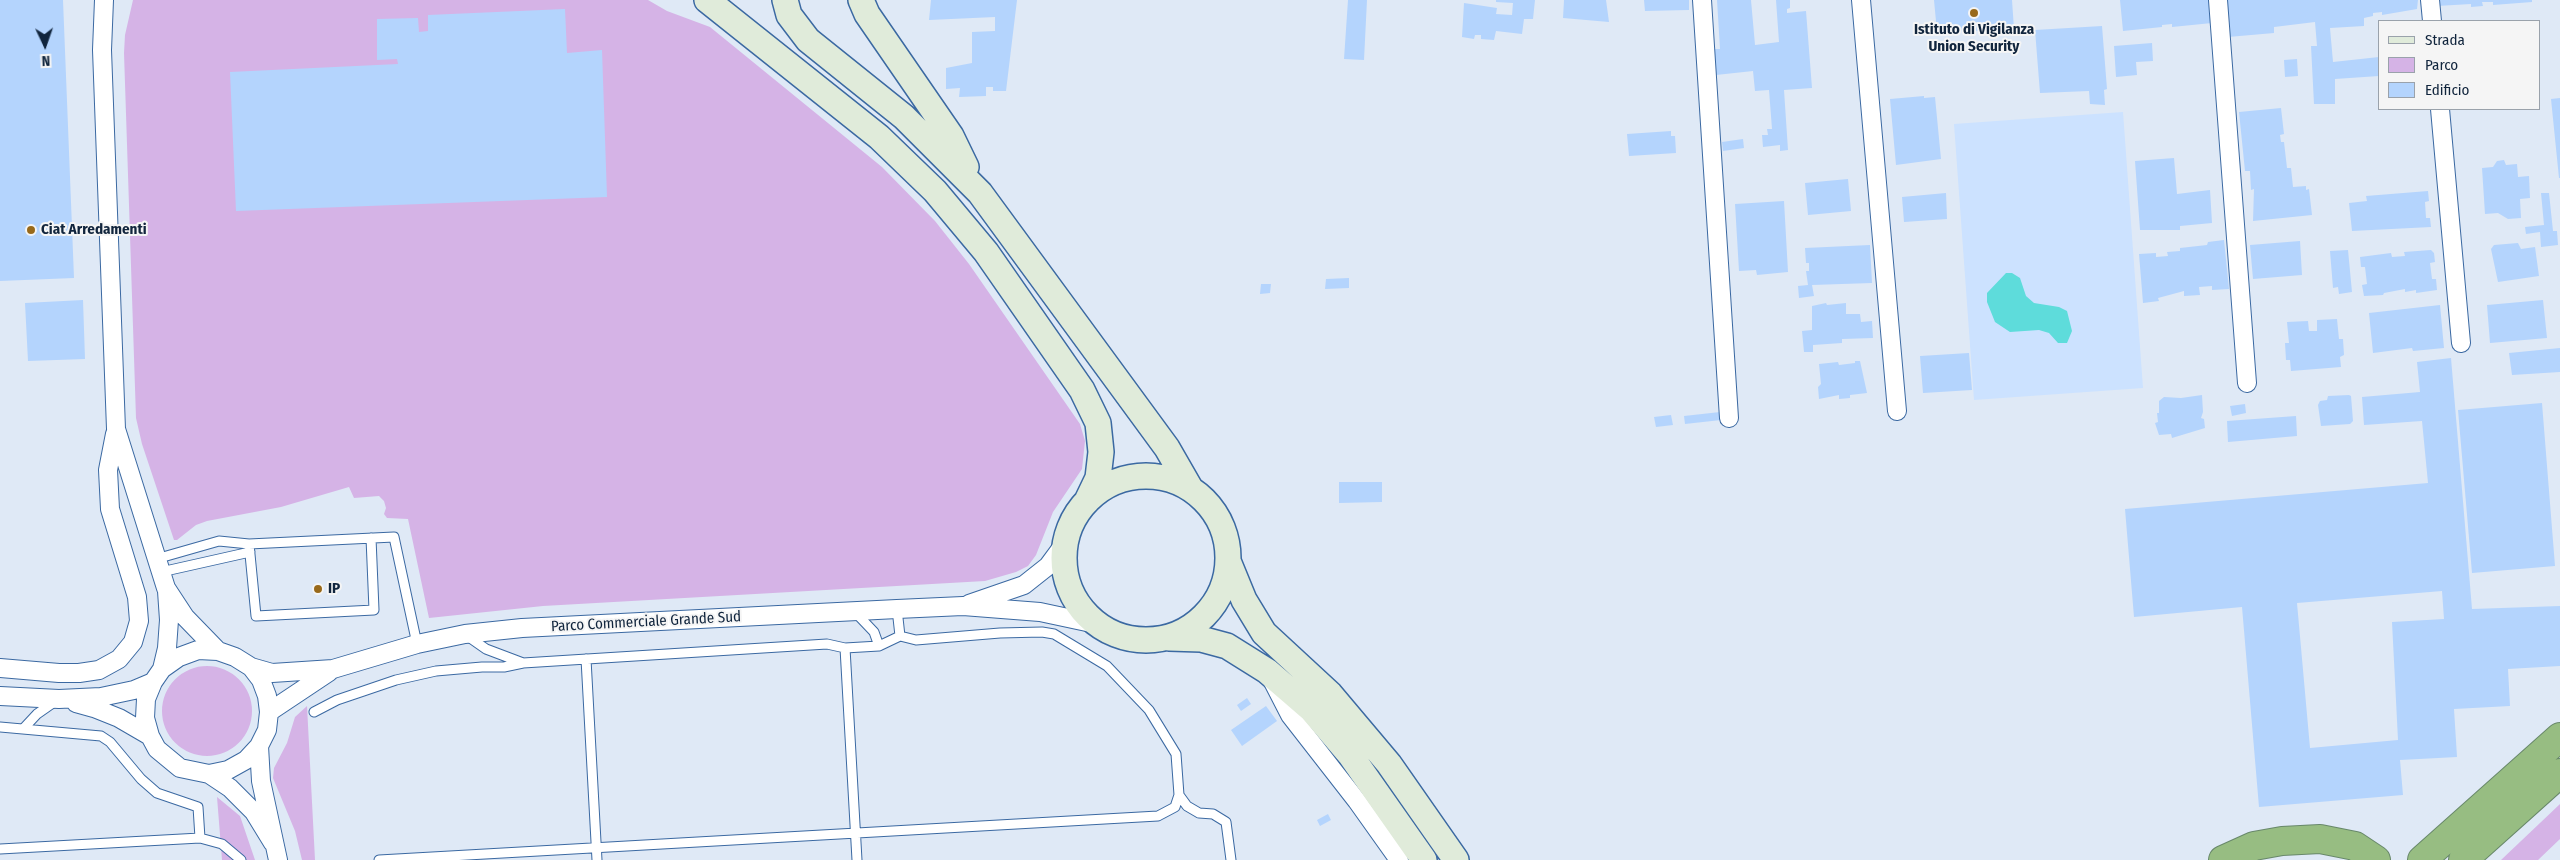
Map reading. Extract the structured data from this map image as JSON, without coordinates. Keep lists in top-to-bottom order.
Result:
{
  "streets": {
    "street": ["Parco Commerciale Grande Sud"]
  },
  "places": ["Istituto di Vigilanza Union Security", "Ciat Arredamenti", "IP"],
  "legend": ["Strada", "Parco", "Edificio"],
  "north": "bottom"
}
